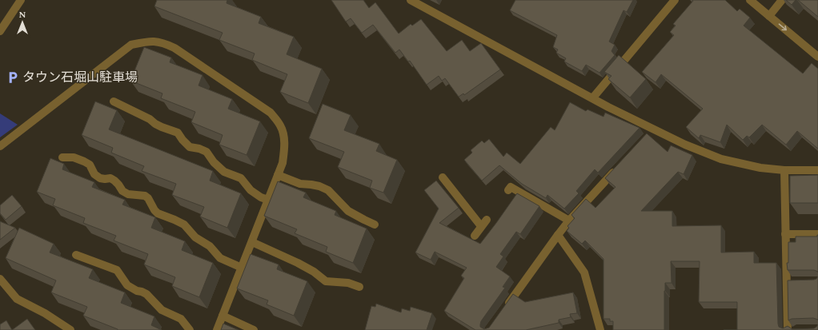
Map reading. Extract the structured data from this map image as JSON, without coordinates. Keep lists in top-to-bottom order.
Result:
{
  "places": {
    "parking": ["タウン石堀山駐車場"]
  },
  "north": "top"
}
